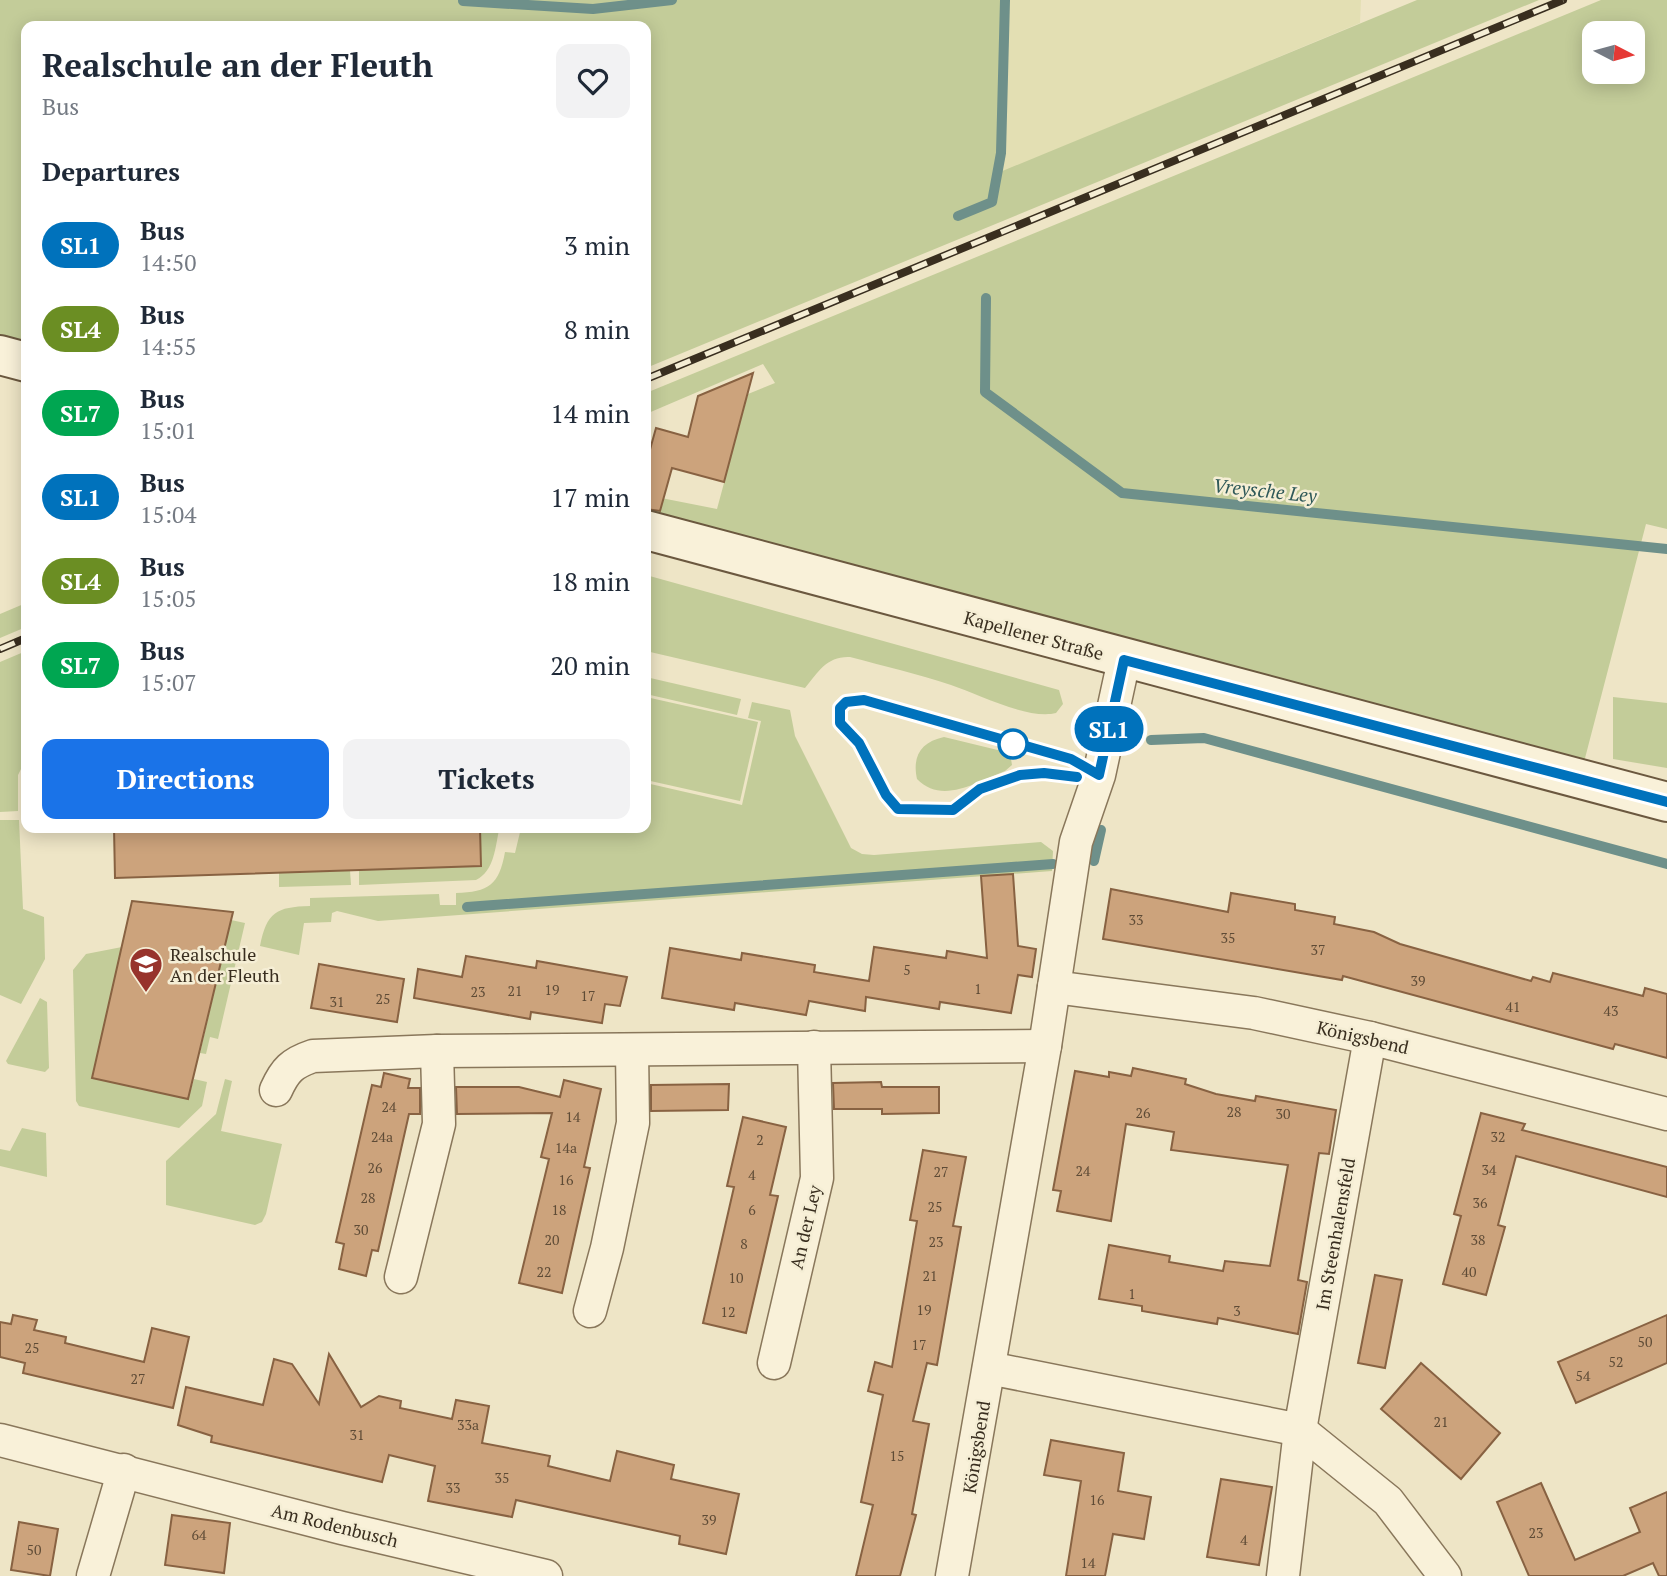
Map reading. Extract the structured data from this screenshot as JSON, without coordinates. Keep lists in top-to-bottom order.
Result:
{
  "streets": {
    "main road": ["Kapellener Straße"],
    "street": [
      "Königsbend",
      "An der Ley",
      "Im Steenhalensfeld",
      "Am Rodenbusch"
    ]
  },
  "crossings": [
    ["Kapellener Straße", "Königsbend"],
    ["Königsbend", "Im Steenhalensfeld"]
  ],
  "water": ["Vreysche Ley"],
  "places": {
    "school or university": ["Realschule An der Fleuth"]
  },
  "lines": ["bus line SL1"],
  "house_numbers": [
    "33",
    "35",
    "37",
    "5",
    "39",
    "1",
    "19",
    "21",
    "23",
    "17",
    "25",
    "31",
    "41",
    "43",
    "24",
    "28",
    "26",
    "30",
    "14",
    "24a",
    "32",
    "2",
    "14a",
    "26",
    "34",
    "24",
    "27",
    "4",
    "16",
    "28",
    "36",
    "25",
    "18",
    "6",
    "30",
    "20",
    "38",
    "23",
    "8",
    "22",
    "40",
    "21",
    "10",
    "1",
    "19",
    "3",
    "12",
    "50",
    "17",
    "25",
    "52",
    "54",
    "27",
    "21",
    "33a",
    "31",
    "15",
    "35",
    "33",
    "16",
    "39",
    "23",
    "64",
    "4",
    "50",
    "14"
  ],
  "north": "right",
  "page": {
    "on_map": "SL1",
    "heading": [
      ["Realschule an der Fleuth", "Bus"],
      "Departures"
    ],
    "list": [
      {
        "mark": "SL1",
        "name": "Bus",
        "note": "14:50",
        "value": "3 min"
      },
      {
        "mark": "SL4",
        "name": "Bus",
        "note": "14:55",
        "value": "8 min"
      },
      {
        "mark": "SL7",
        "name": "Bus",
        "note": "15:01",
        "value": "14 min"
      },
      {
        "mark": "SL1",
        "name": "Bus",
        "note": "15:04",
        "value": "17 min"
      },
      {
        "mark": "SL4",
        "name": "Bus",
        "note": "15:05",
        "value": "18 min"
      },
      {
        "mark": "SL7",
        "name": "Bus",
        "note": "15:07",
        "value": "20 min"
      }
    ],
    "buttons": ["Directions", "Tickets"]
  }
}
